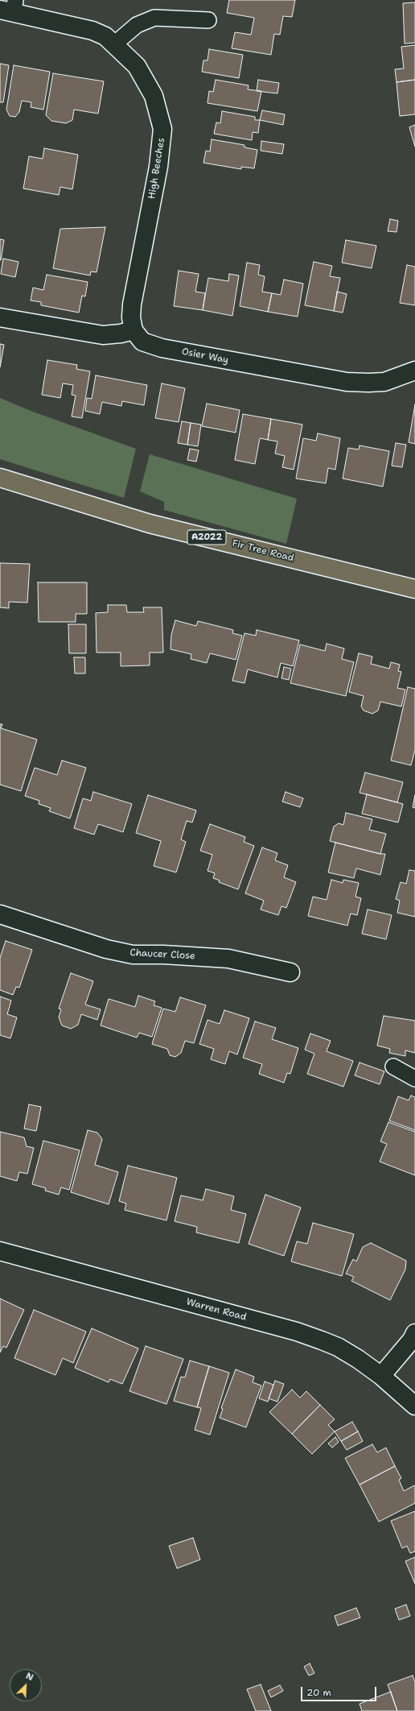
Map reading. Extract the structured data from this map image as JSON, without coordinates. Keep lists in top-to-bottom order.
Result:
{
  "streets": {
    "main road": ["A2022", "Fir Tree Road"],
    "street": [
      "High Beeches",
      "Osier Way",
      "Chaucer Close",
      "Warren Road"
    ]
  },
  "crossings": [
    ["High Beeches", "Osier Way"]
  ],
  "scale_bar": "20 m",
  "north": "top right"
}
